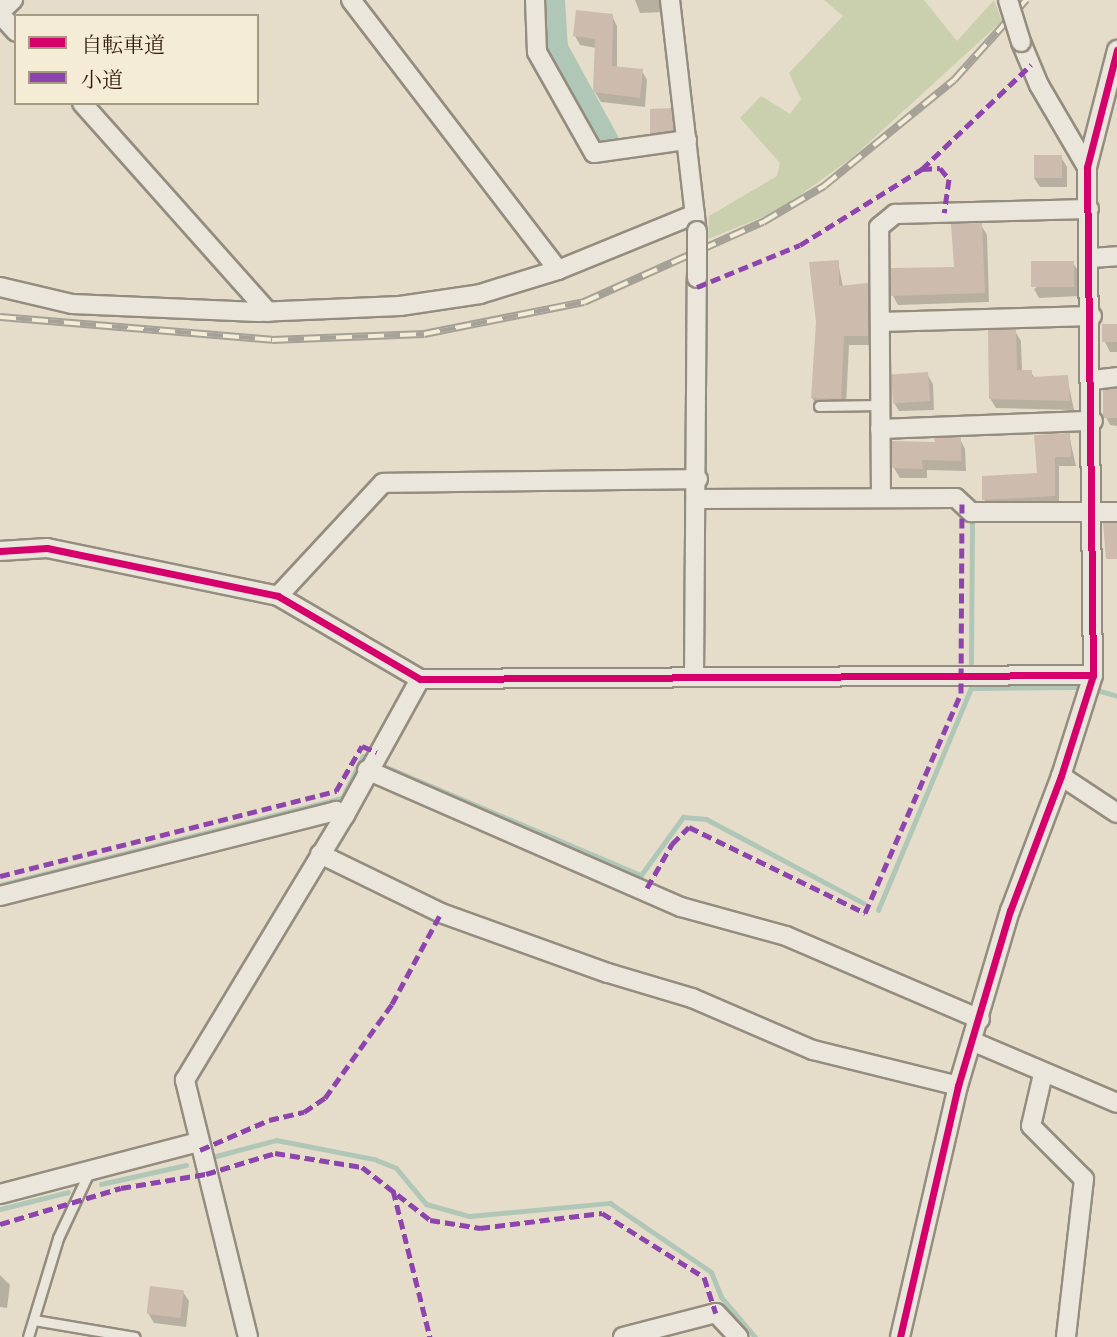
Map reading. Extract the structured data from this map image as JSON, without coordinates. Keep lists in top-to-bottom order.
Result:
{
  "legend": ["自転車道", "小道"]
}
